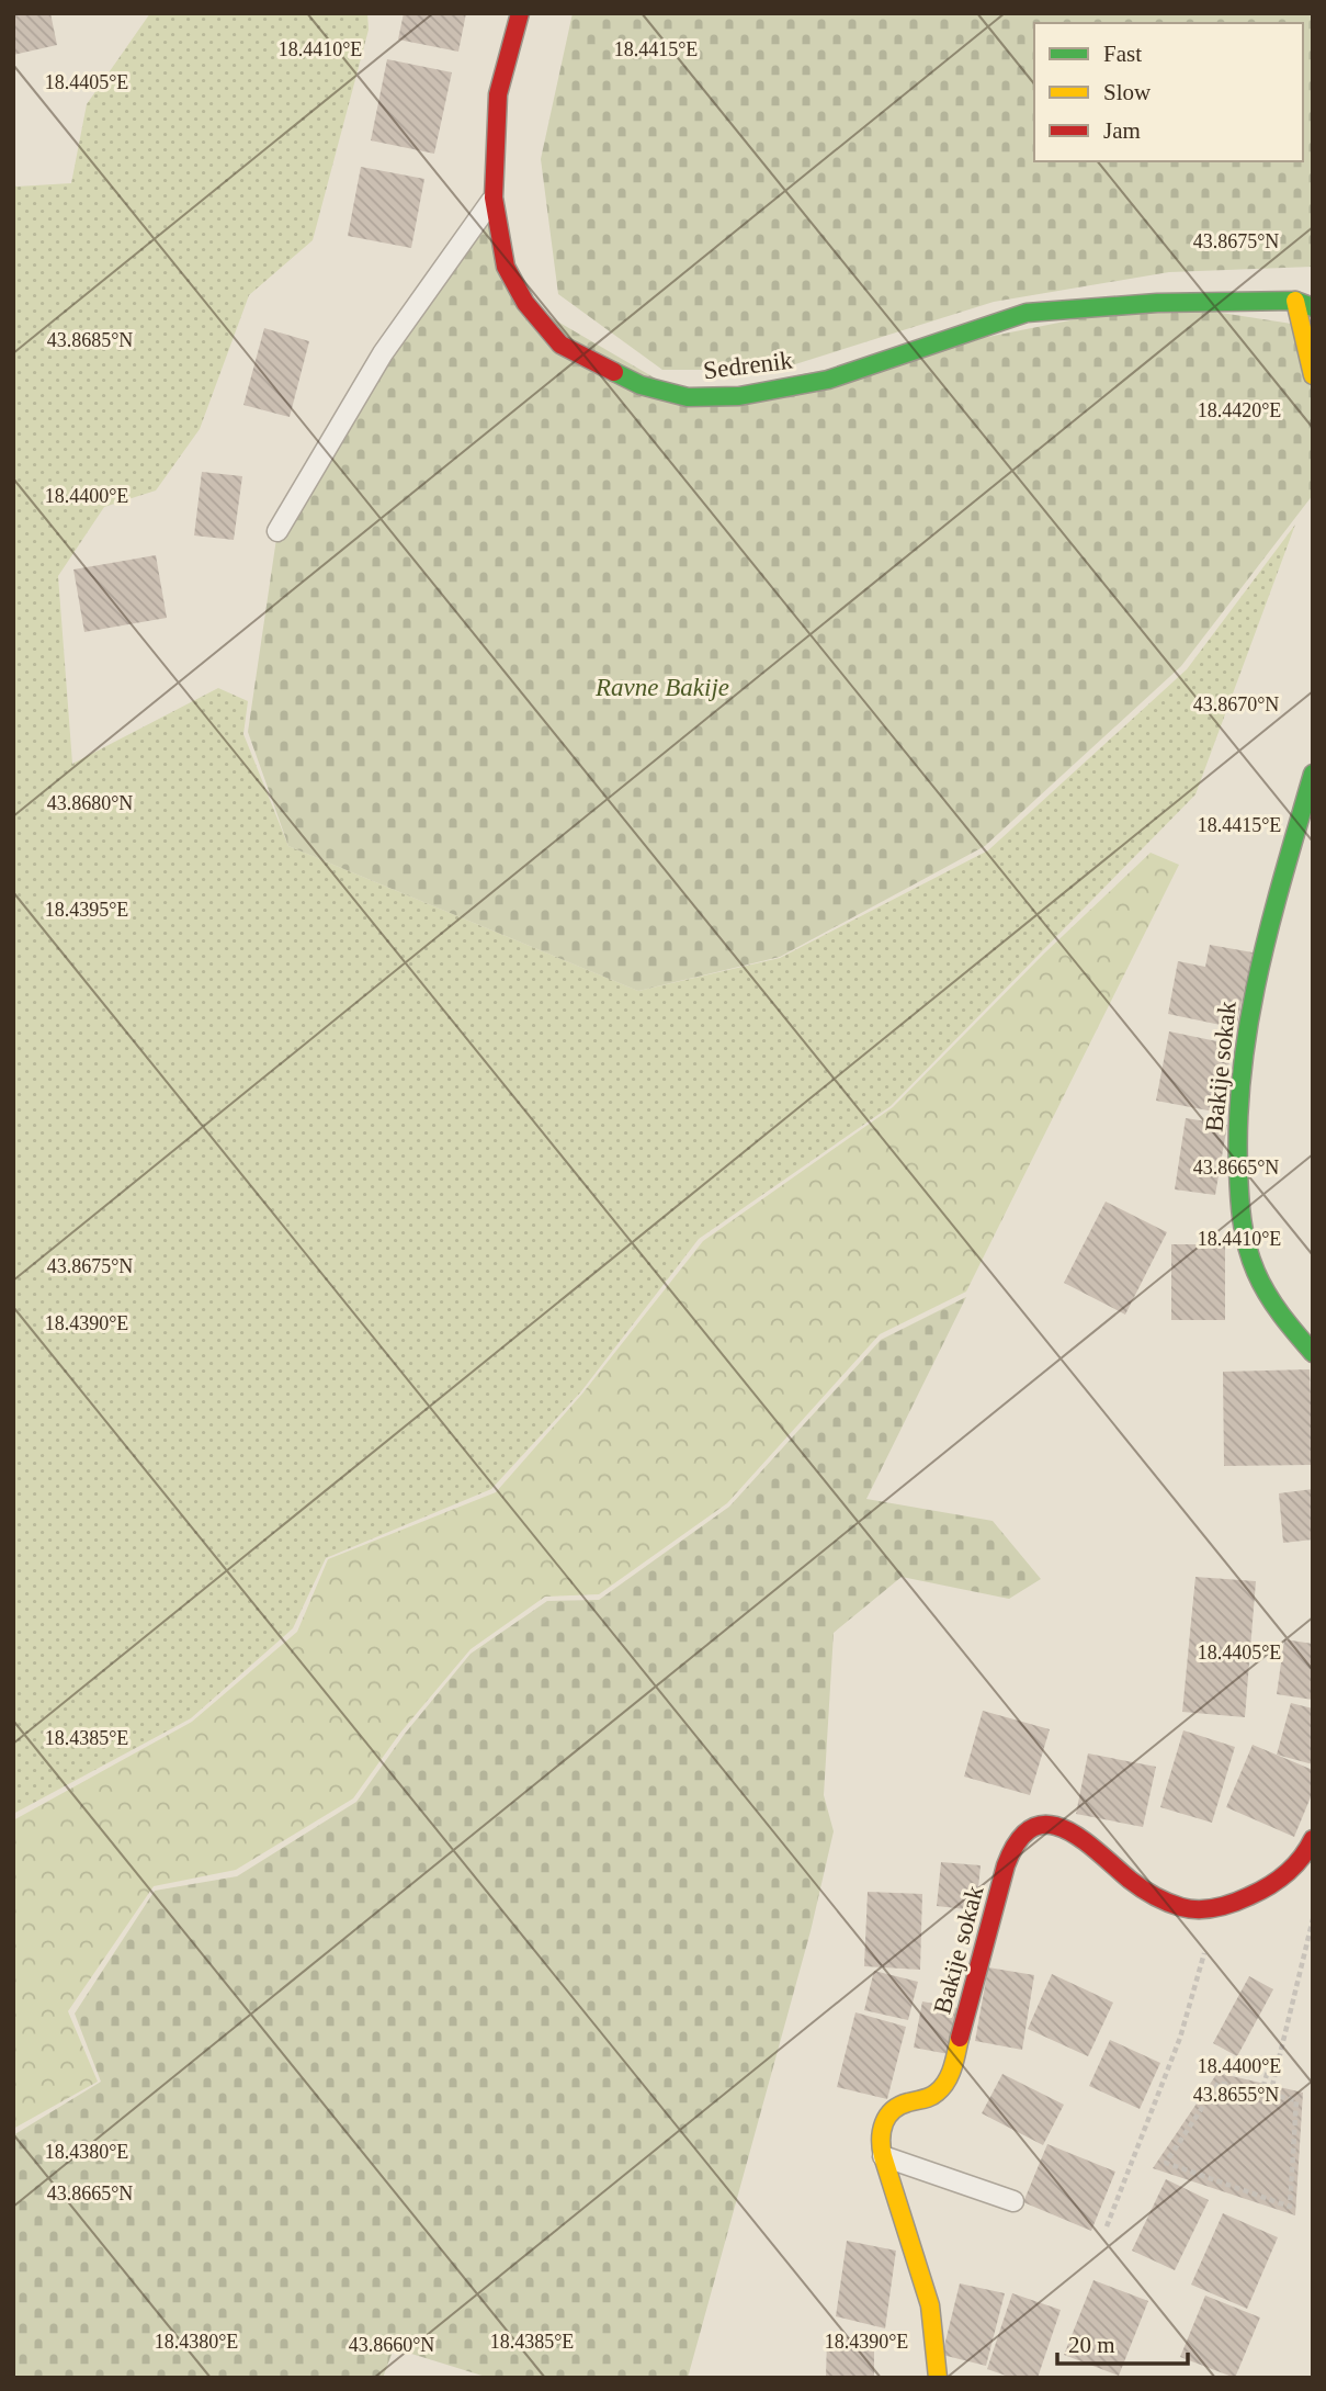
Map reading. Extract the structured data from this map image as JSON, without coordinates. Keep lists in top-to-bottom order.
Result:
{
  "streets": {
    "street": ["Sedrenik", "Bakije sokak"]
  },
  "parks": ["Ravne Bakije"],
  "legend": ["Fast", "Slow", "Jam"],
  "scale_bar": "20 m",
  "coordinates": [
    "18.4410°E",
    "18.4415°E",
    "18.4405°E",
    "43.8675°N",
    "43.8685°N",
    "18.4420°E",
    "18.4400°E",
    "43.8670°N",
    "43.8680°N",
    "18.4395°E",
    "43.8665°N",
    "18.4390°E",
    "18.4385°E",
    "43.8655°N",
    "18.4380°E",
    "43.8660°N"
  ]
}
